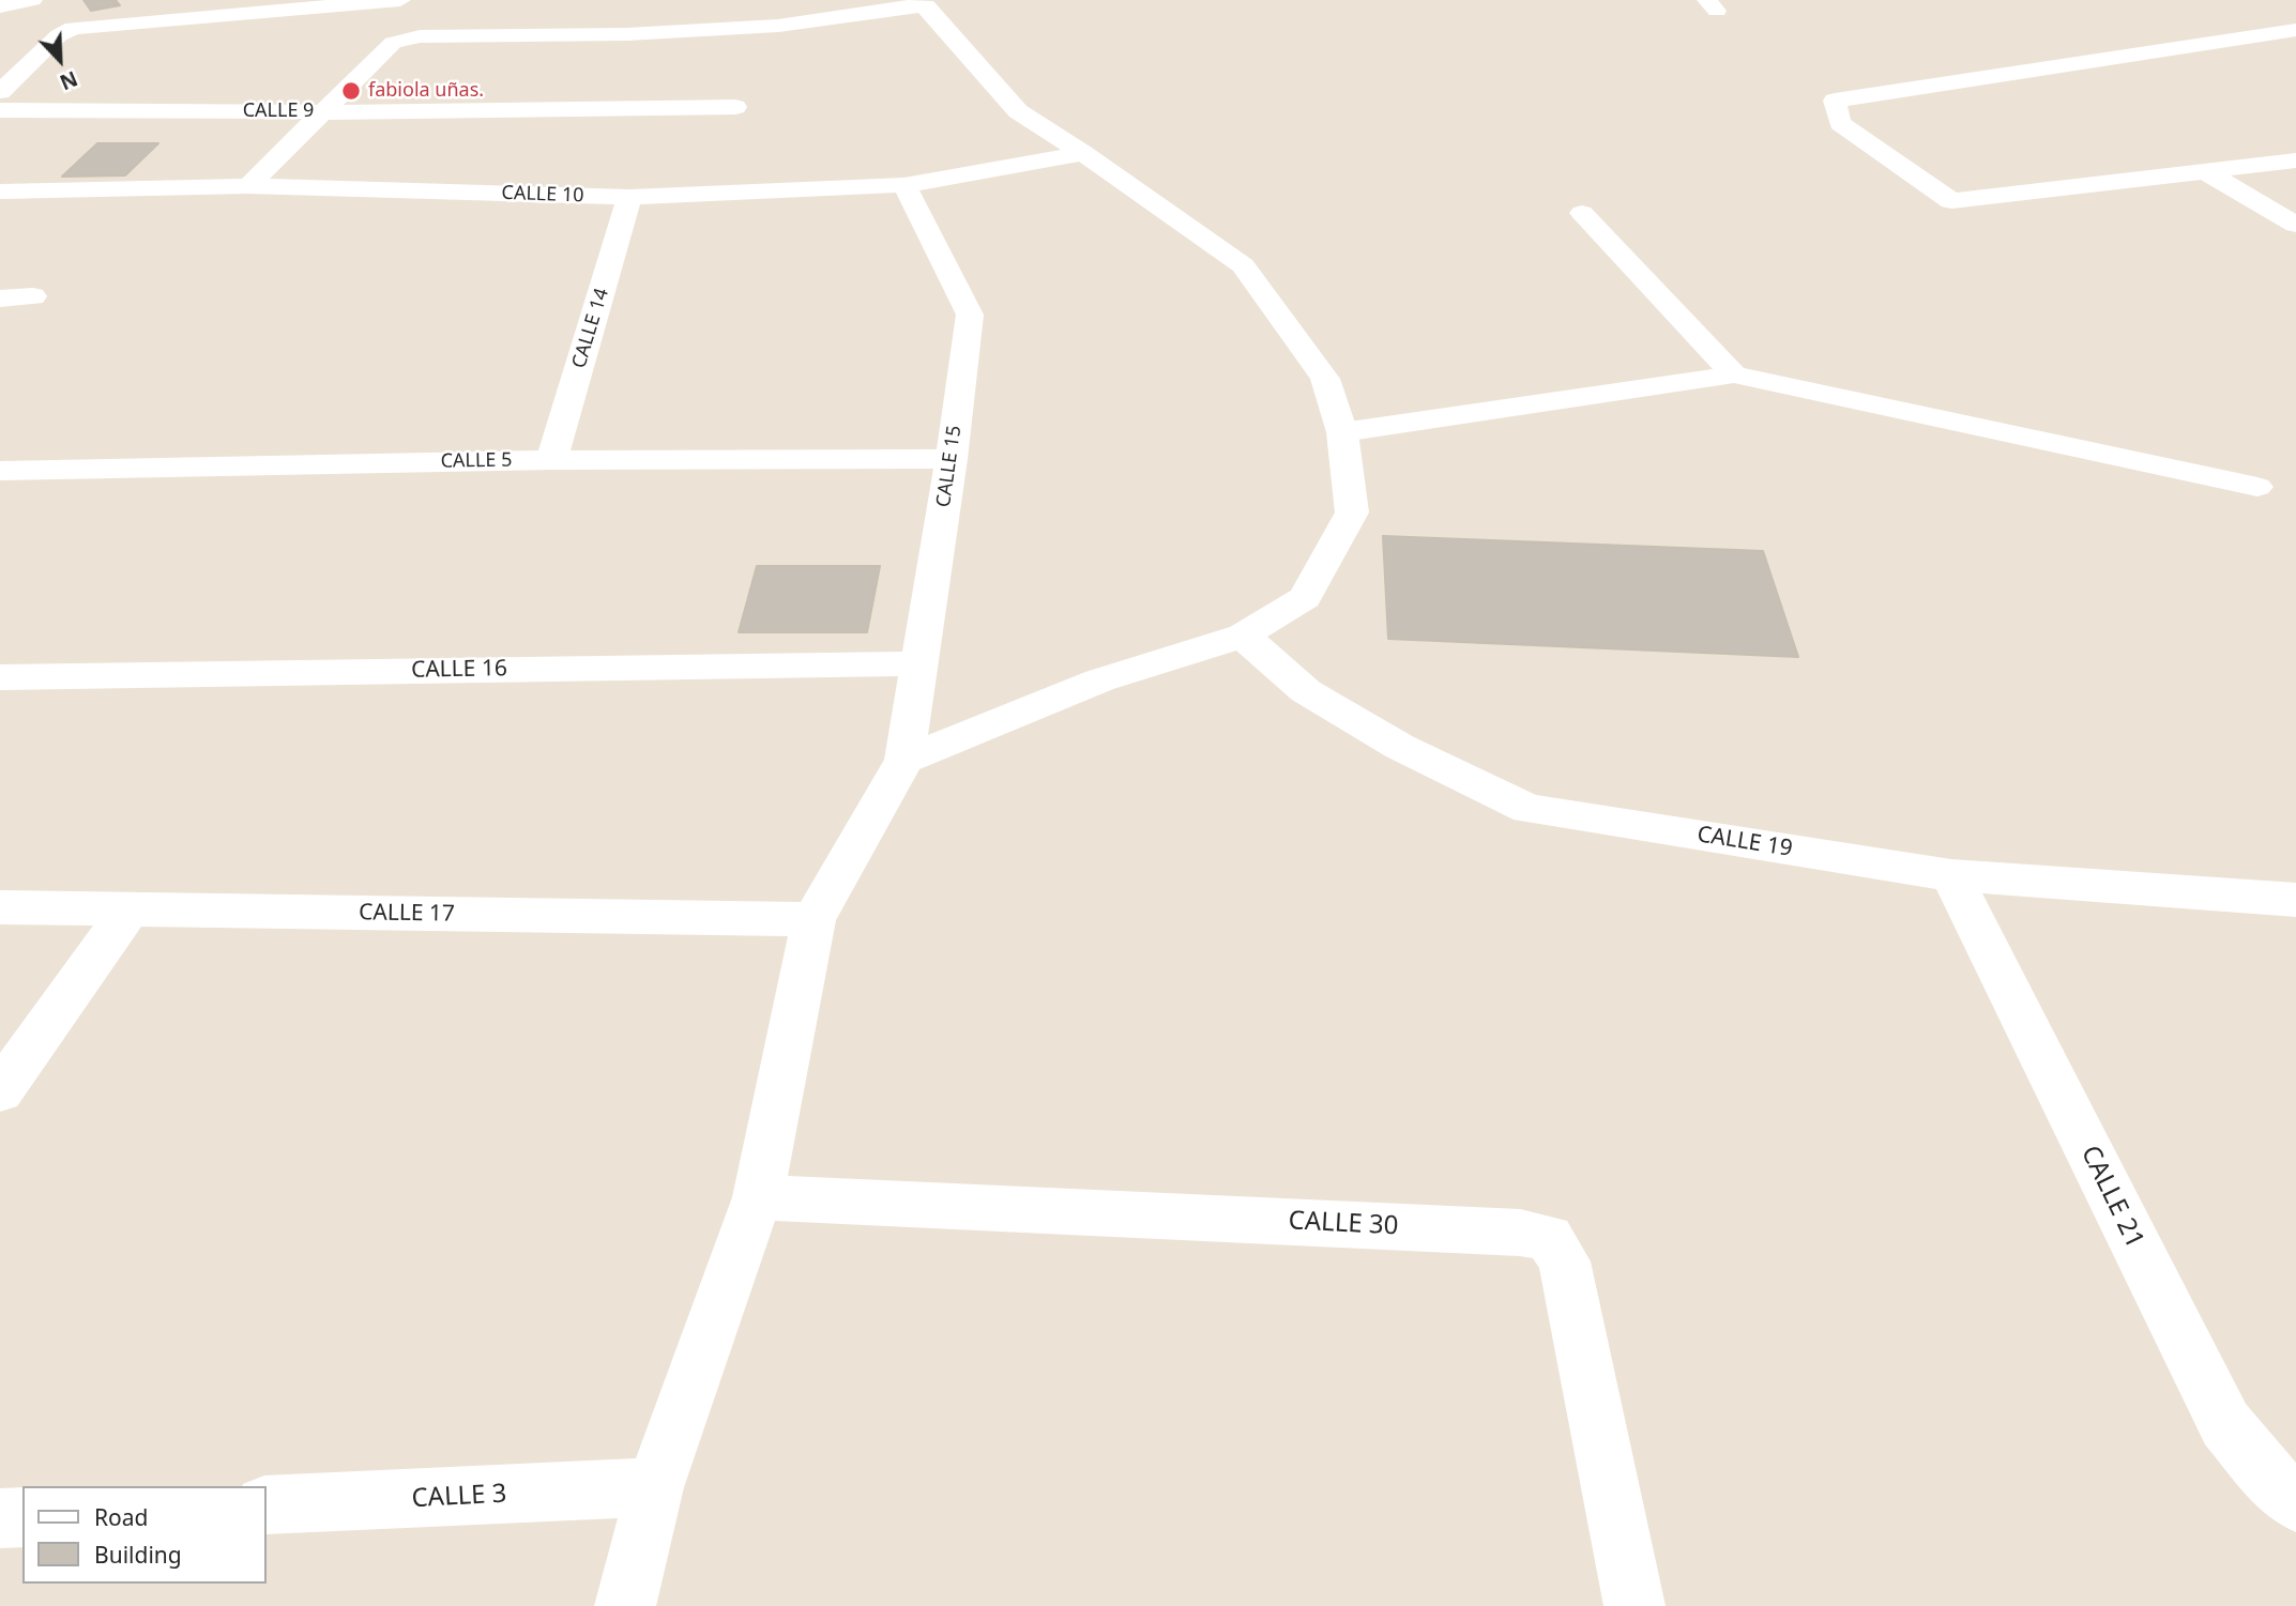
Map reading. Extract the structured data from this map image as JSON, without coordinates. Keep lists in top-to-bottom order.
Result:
{
  "streets": {
    "street": [
      "CALLE 9",
      "CALLE 10",
      "CALLE 14",
      "CALLE 5",
      "CALLE 15",
      "CALLE 16",
      "CALLE 19",
      "CALLE 17",
      "CALLE 21",
      "CALLE 30",
      "CALLE 3"
    ]
  },
  "crossings": [
    ["CALLE 10", "CALLE 14"],
    ["CALLE 10", "CALLE 15"],
    ["CALLE 14", "CALLE 5"],
    ["CALLE 5", "CALLE 15"],
    ["CALLE 15", "CALLE 16"],
    ["CALLE 19", "CALLE 21"]
  ],
  "places": ["fabiola uñas."],
  "legend": ["Road", "Building"],
  "north": "bottom right"
}
